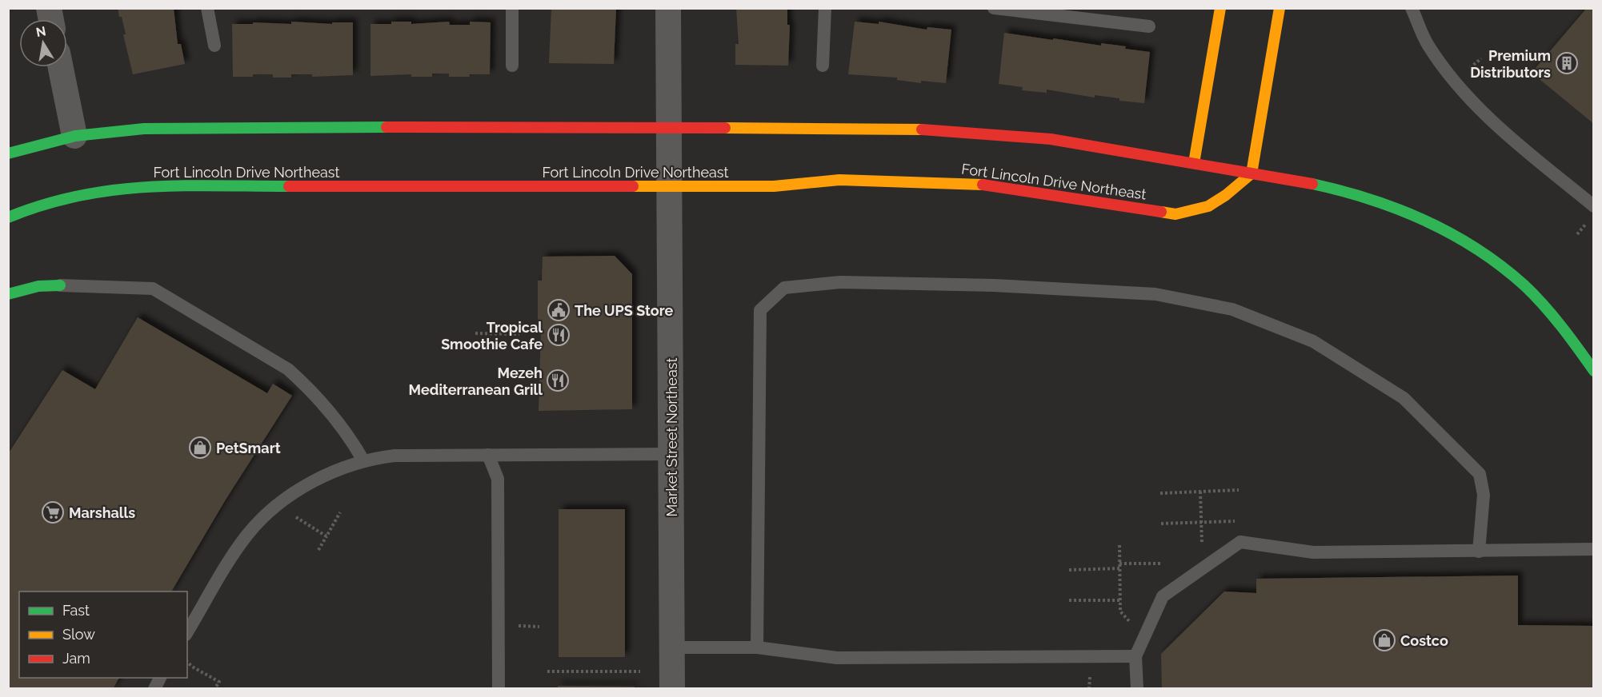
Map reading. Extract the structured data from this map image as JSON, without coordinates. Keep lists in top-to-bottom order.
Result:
{
  "streets": {
    "street": ["Fort Lincoln Drive Northeast", "Market Street Northeast"]
  },
  "crossings": [
    ["Fort Lincoln Drive Northeast", "Market Street Northeast"]
  ],
  "places": {
    "building": ["Premium Distributors"],
    "public building": ["The UPS Store"],
    "restaurant": ["Tropical Smoothie Cafe", "Mezeh Mediterranean Grill"],
    "shop": ["PetSmart", "Costco"],
    "supermarket": ["Marshalls"]
  },
  "legend": ["Fast", "Slow", "Jam"],
  "north": "top"
}
